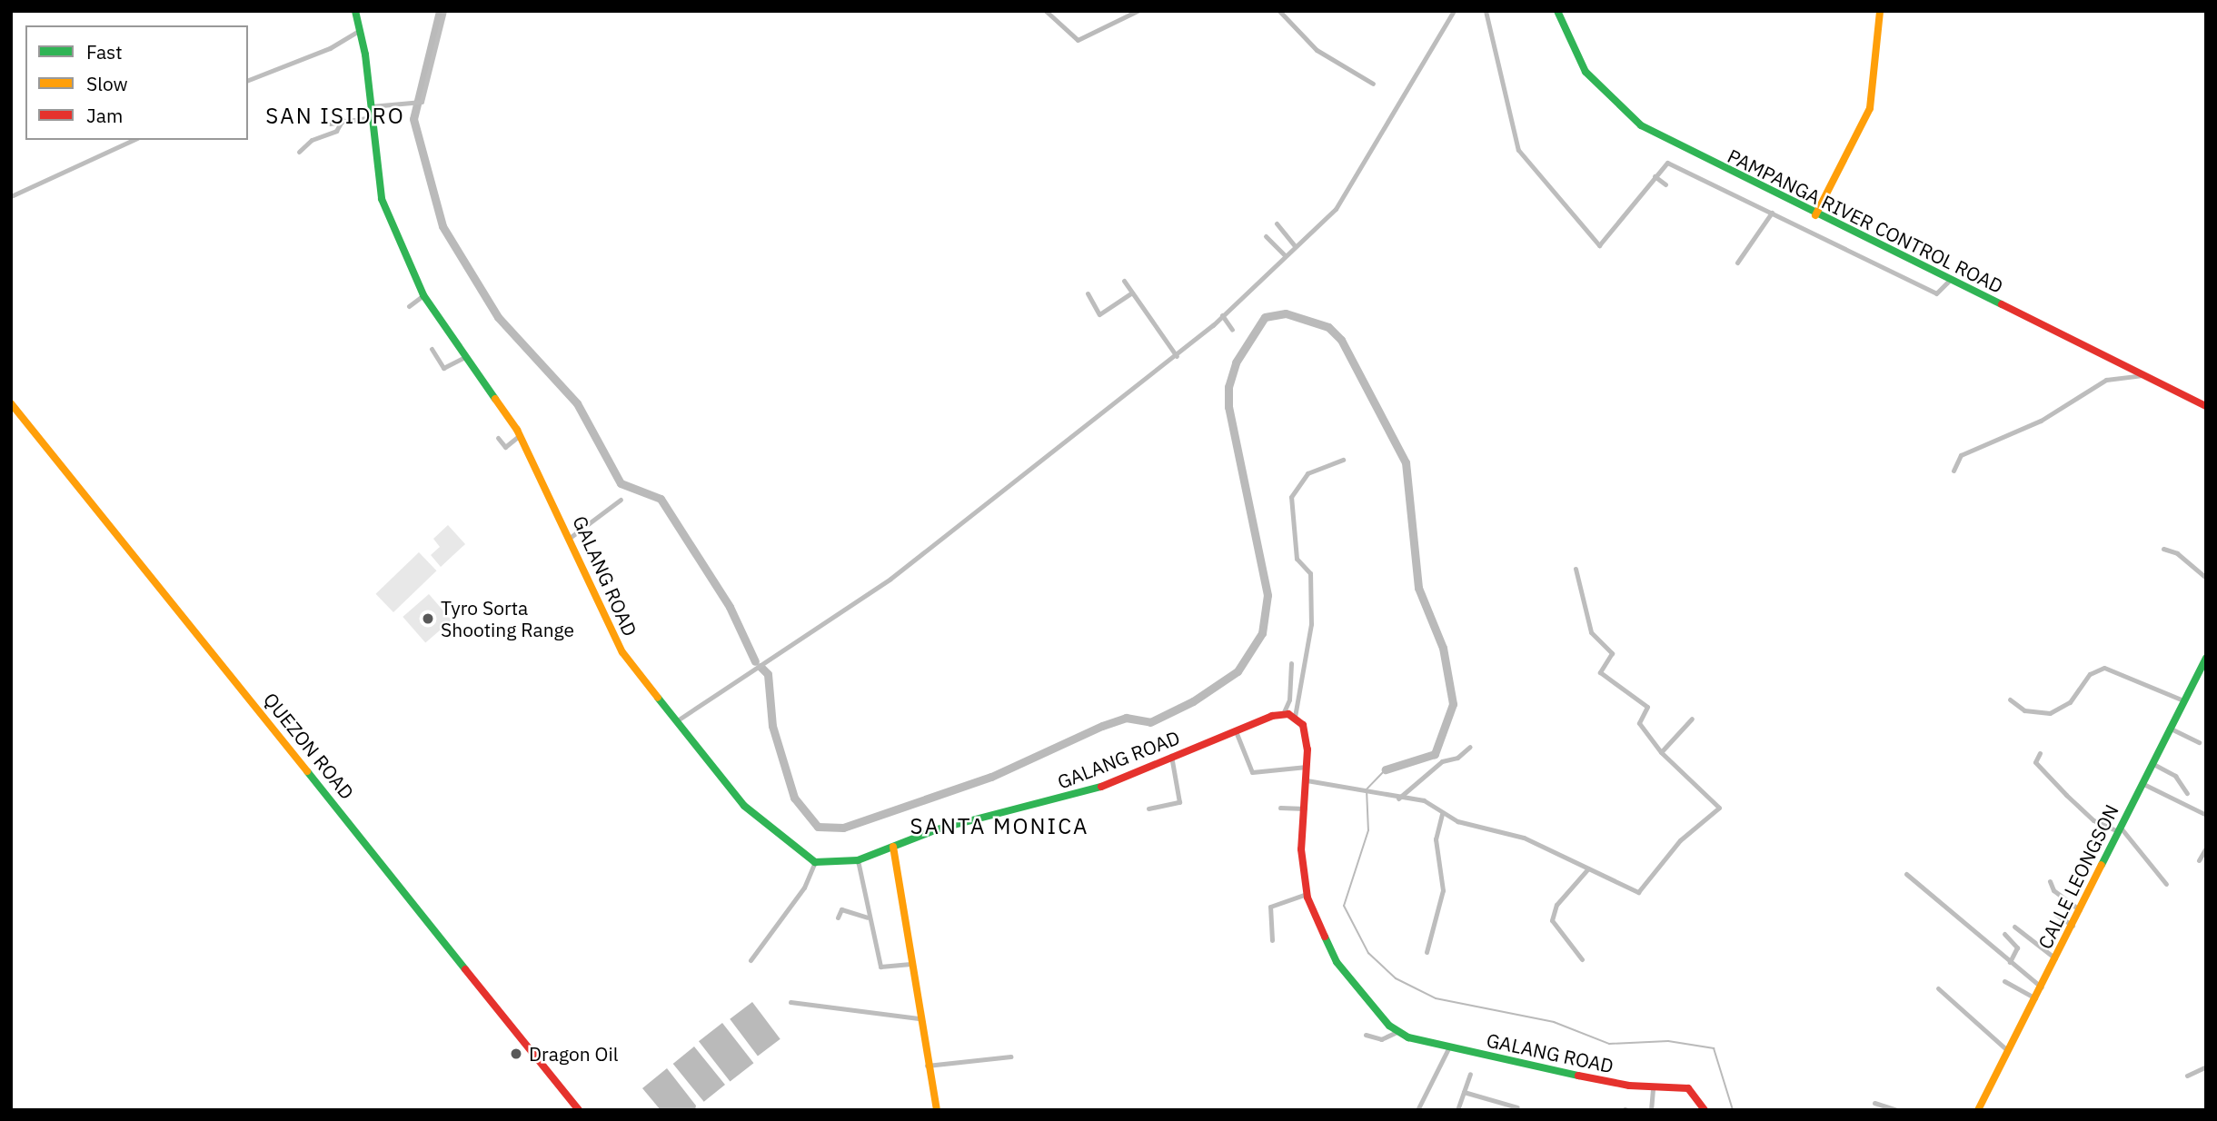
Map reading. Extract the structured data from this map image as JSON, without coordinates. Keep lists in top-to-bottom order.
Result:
{
  "streets": {
    "street": [
      "PAMPANGA RIVER CONTROL ROAD",
      "GALANG ROAD",
      "QUEZON ROAD",
      "CALLE LEONGSON"
    ]
  },
  "districts": ["SAN ISIDRO", "SANTA MONICA"],
  "places": ["Tyro Sorta Shooting Range", "Dragon Oil"],
  "legend": ["Fast", "Slow", "Jam"]
}
